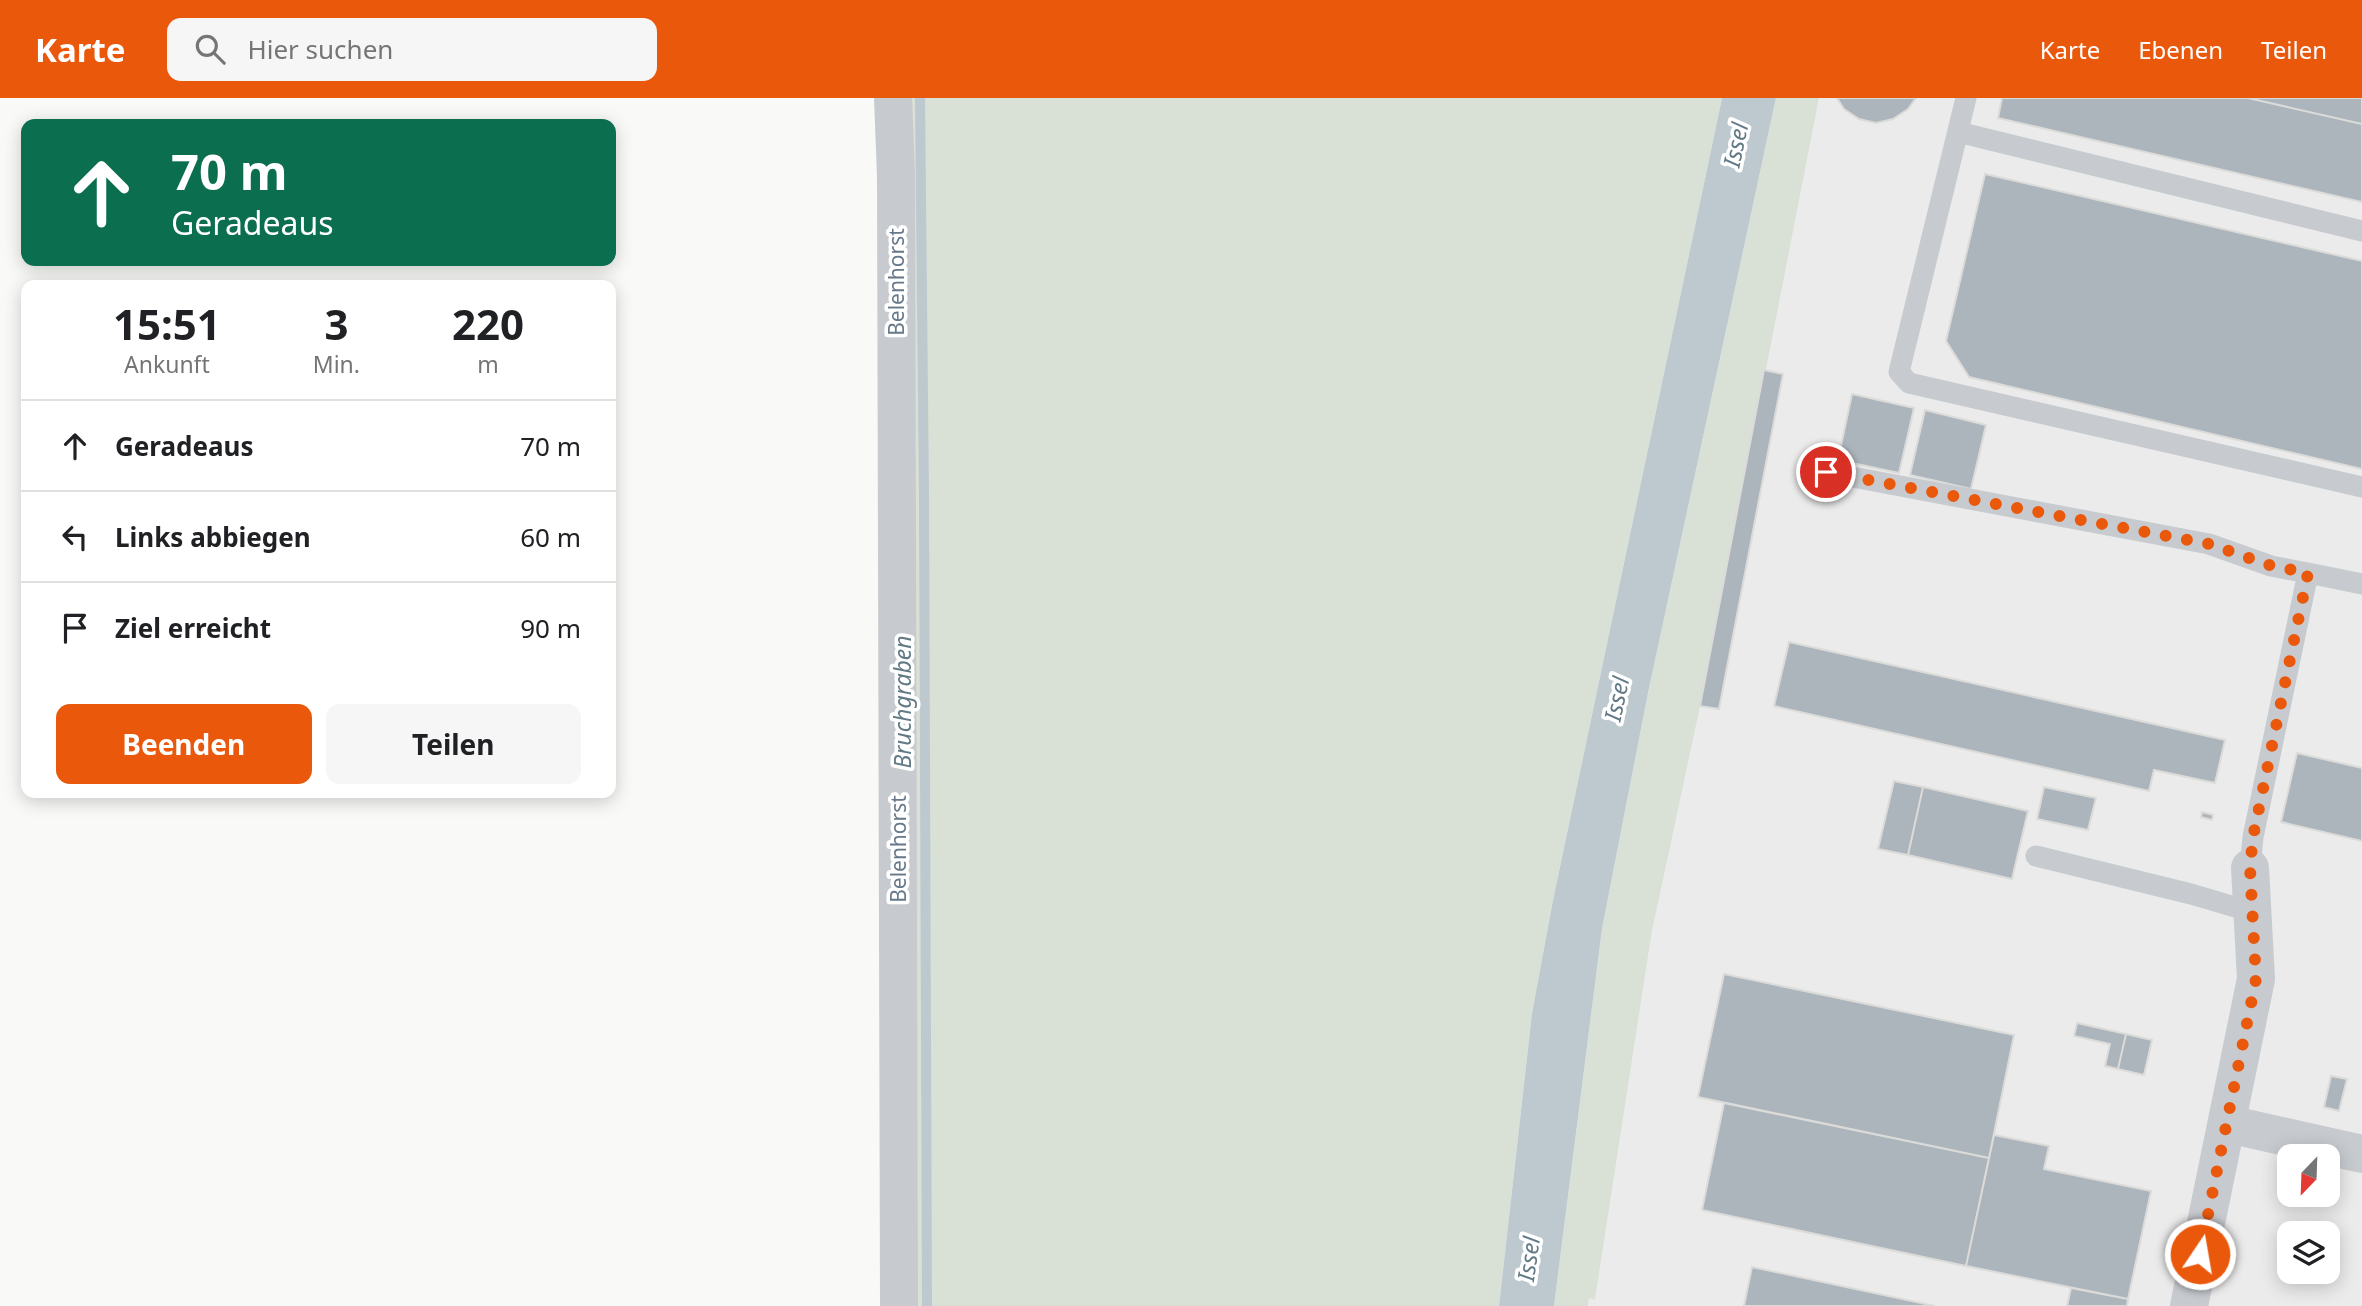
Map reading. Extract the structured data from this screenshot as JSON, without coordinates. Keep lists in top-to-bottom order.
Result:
{
  "streets": {
    "street": ["Belenhorst"]
  },
  "water": ["Issel", "Bruchgraben"],
  "north": "bottom left",
  "page": {
    "header": "Karte",
    "search": "Hier suchen",
    "nav": ["Karte", "Ebenen", "Teilen"],
    "turn": ["70 m", "Geradeaus"],
    "eta": [
      "15:51",
      "Ankunft",
      "3",
      "Min.",
      "220",
      "m"
    ],
    "list": [
      {
        "name": "Geradeaus",
        "value": "70 m"
      },
      {
        "name": "Links abbiegen",
        "value": "60 m"
      },
      {
        "name": "Ziel erreicht",
        "value": "90 m"
      }
    ],
    "buttons": ["Beenden", "Teilen"]
  }
}
